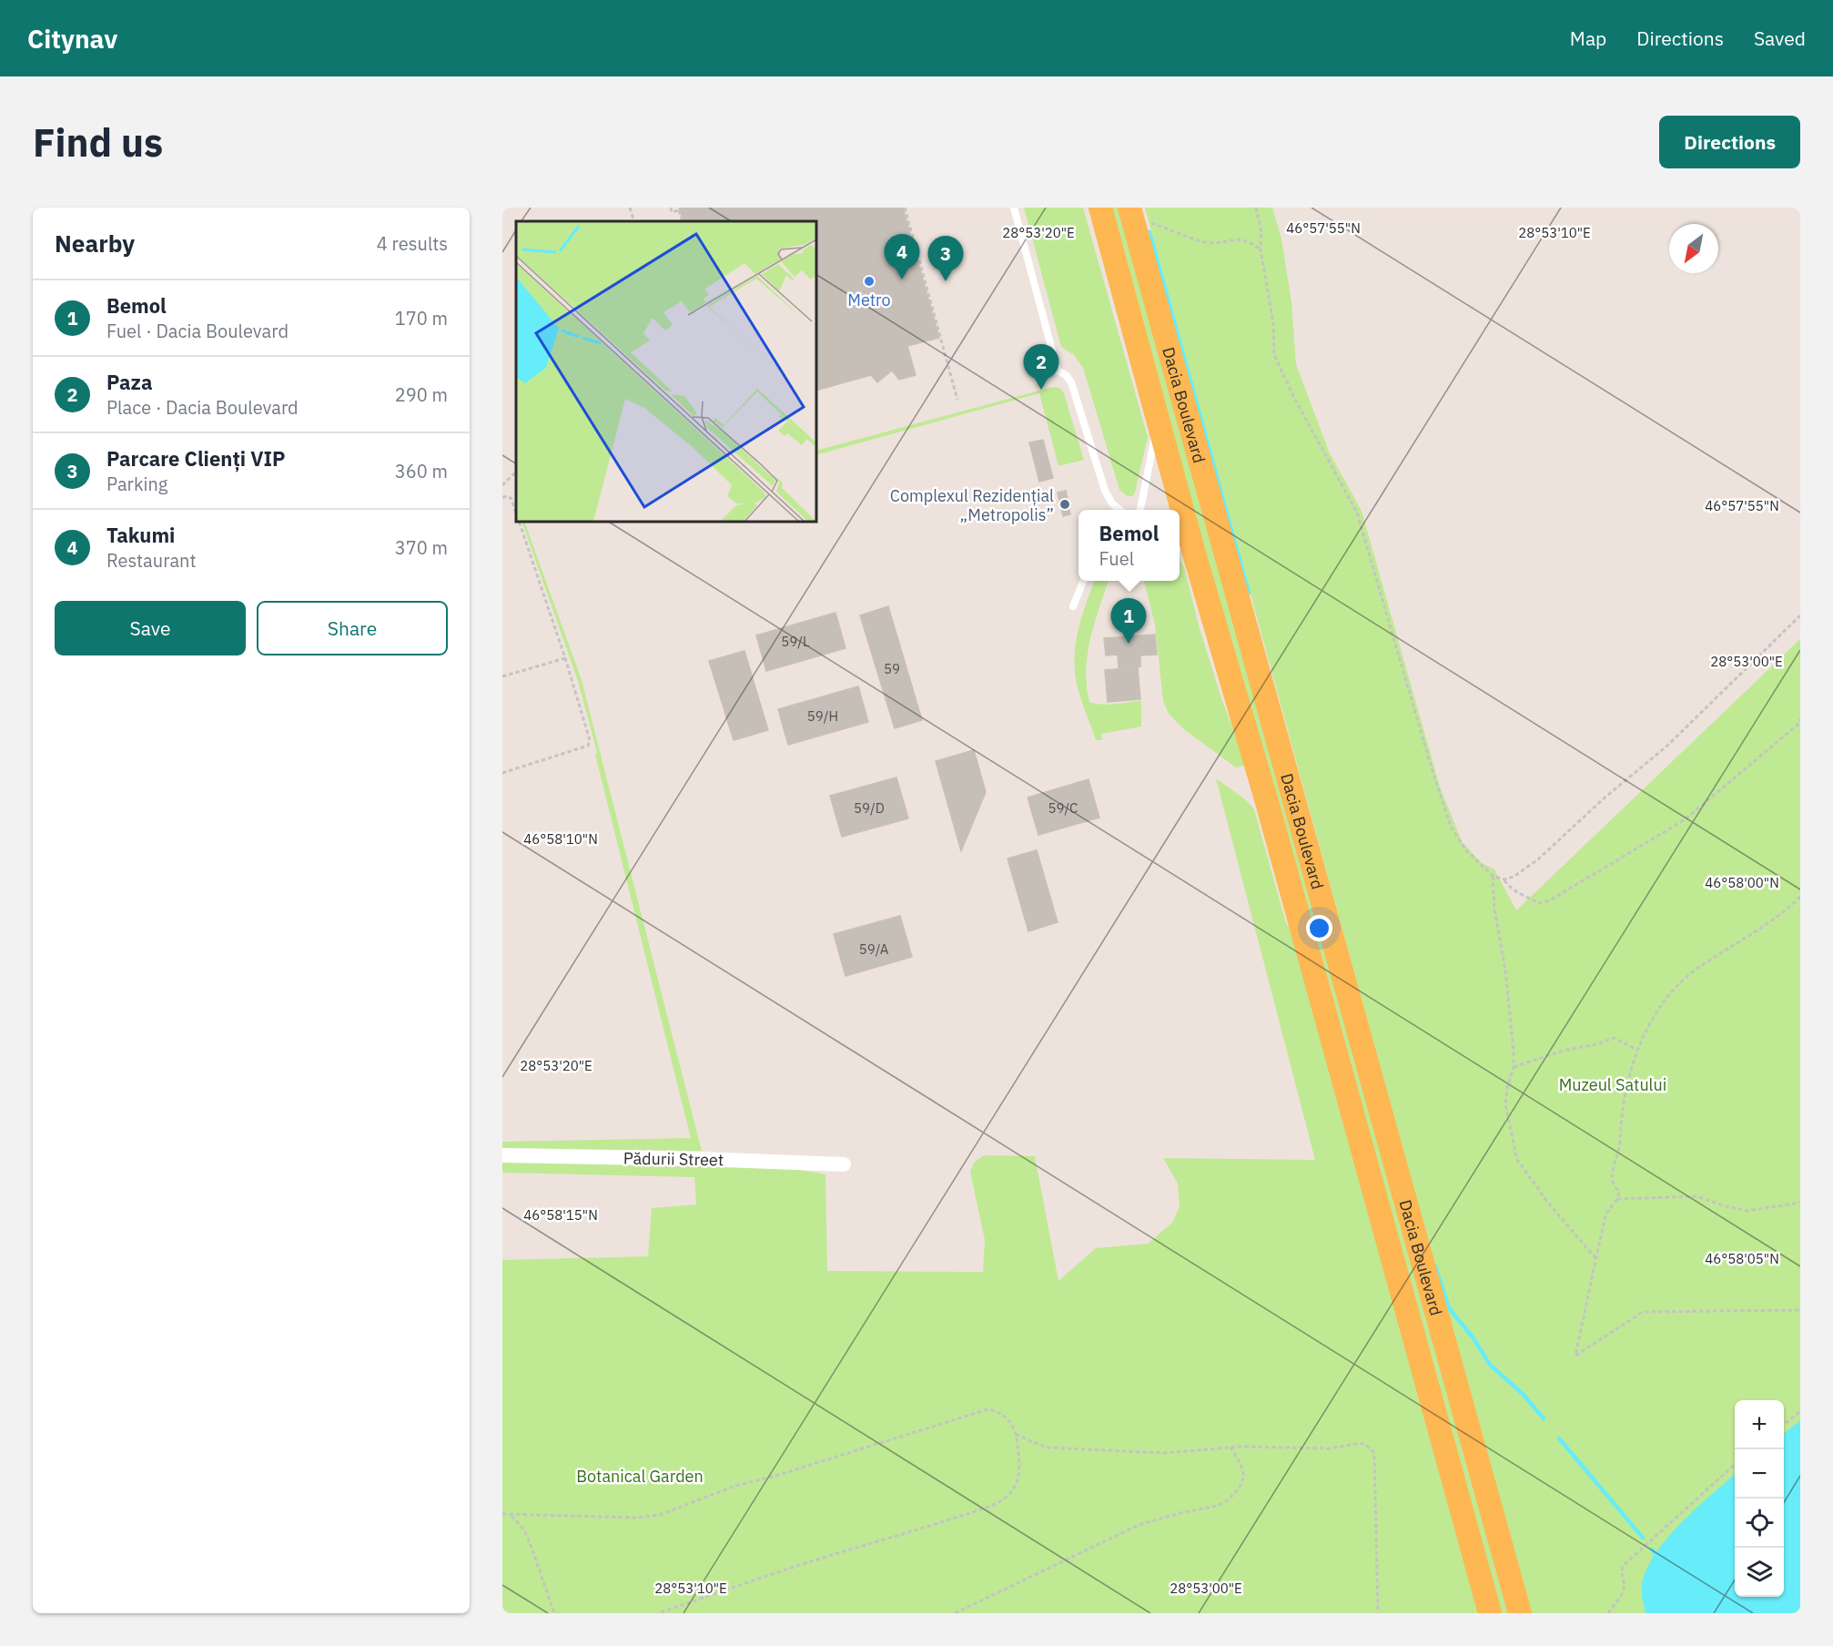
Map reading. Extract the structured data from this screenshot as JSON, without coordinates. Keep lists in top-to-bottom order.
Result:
{
  "streets": {
    "main road": ["Dacia Boulevard"],
    "street": ["Pădurii Street"]
  },
  "parks": ["Muzeul Satului", "Botanical Garden"],
  "places": ["Metro", "Complexul Rezidențial „Metropolis”"],
  "house_numbers": [
    "59/L",
    "59",
    "59/H",
    "59/D",
    "59/C",
    "59/A"
  ],
  "north": "bottom left",
  "page": {
    "header": "Citynav",
    "nav": ["Map", "Directions", "Saved"],
    "buttons": [
      "Directions",
      ["Save", "Share"]
    ],
    "title": "Find us",
    "heading": ["Nearby", "4 results"],
    "pins": [
      "4",
      "3",
      "2",
      "1"
    ],
    "list": [
      {
        "mark": "1",
        "name": "Bemol",
        "note": "Fuel · Dacia Boulevard",
        "value": "170 m"
      },
      {
        "mark": "2",
        "name": "Paza",
        "note": "Place · Dacia Boulevard",
        "value": "290 m"
      },
      {
        "mark": "3",
        "name": "Parcare Clienți VIP",
        "note": "Parking",
        "value": "360 m"
      },
      {
        "mark": "4",
        "name": "Takumi",
        "note": "Restaurant",
        "value": "370 m"
      }
    ],
    "popup": ["Bemol", "Fuel"],
    "map_buttons": ["+", "−"]
  },
  "coordinates": [
    "46°57'55\"N",
    "28°53'20\"E",
    "28°53'10\"E",
    "28°53'00\"E",
    "46°58'10\"N",
    "46°58'00\"N",
    "46°58'15\"N",
    "46°58'05\"N"
  ]
}
